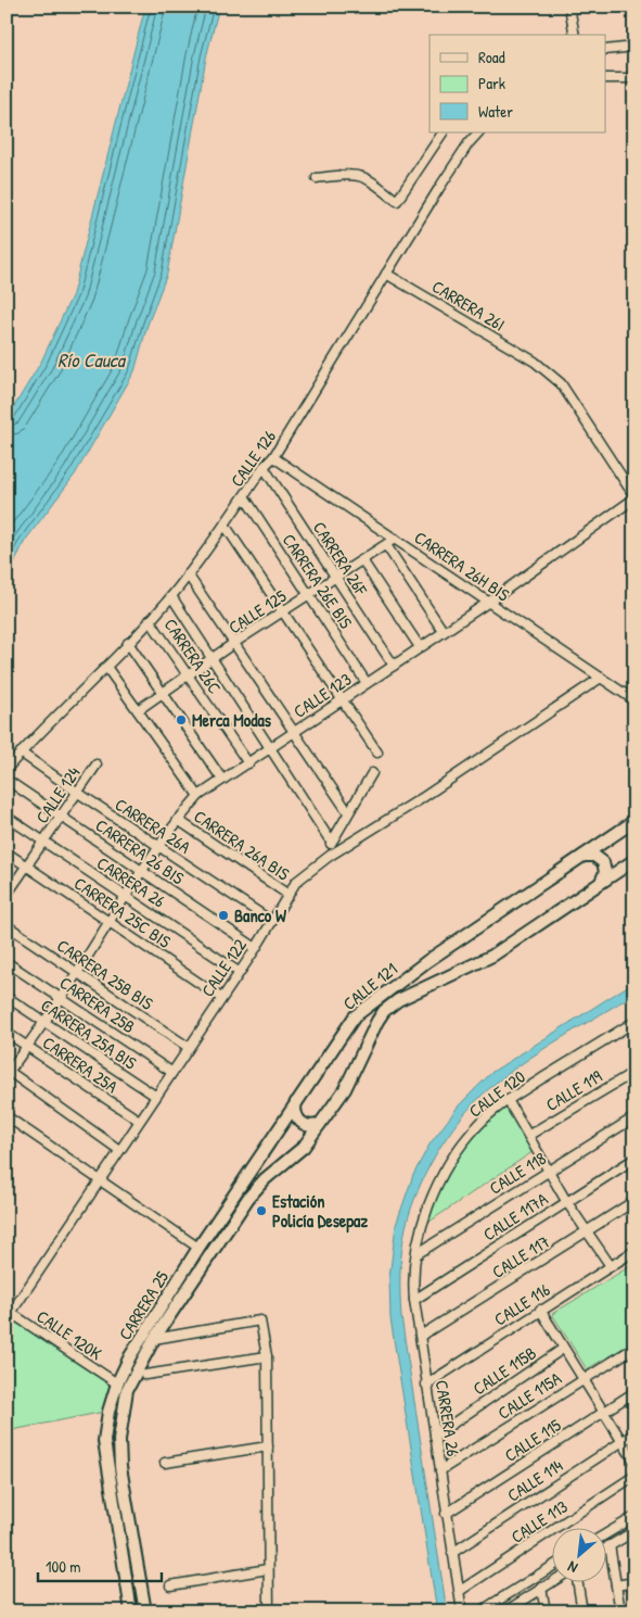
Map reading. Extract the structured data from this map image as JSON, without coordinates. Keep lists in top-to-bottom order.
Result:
{
  "streets": {
    "main road": ["CALLE 121", "CARRERA 25"],
    "street": [
      "CARRERA 26I",
      "CALLE 126",
      "CARRERA 26F",
      "CARRERA 26H BIS",
      "CARRERA 26E BIS",
      "CALLE 125",
      "CARRERA 26C",
      "CALLE 123",
      "CALLE 124",
      "CARRERA 26A",
      "CARRERA 26A BIS",
      "CARRERA 26 BIS",
      "CARRERA 26",
      "CARRERA 25C BIS",
      "CALLE 122",
      "CARRERA 25B BIS",
      "CARRERA 25B",
      "CARRERA 25A BIS",
      "CARRERA 25A",
      "CALLE 119",
      "CALLE 120",
      "CALLE 118",
      "CALLE 117A",
      "CALLE 117",
      "CALLE 116",
      "CALLE 120K",
      "CALLE 115B",
      "CALLE 115A",
      "CALLE 115",
      "CALLE 114",
      "CALLE 113"
    ]
  },
  "crossings": [
    ["CARRERA 26I", "CALLE 126"],
    ["CARRERA 26I", "CALLE 123"],
    ["CALLE 126", "CARRERA 26F"],
    ["CALLE 126", "CARRERA 26H BIS"],
    ["CALLE 126", "CARRERA 26E BIS"],
    ["CALLE 126", "CARRERA 26C"],
    ["CALLE 126", "CARRERA 26A"],
    ["CARRERA 26F", "CALLE 125"],
    ["CARRERA 26F", "CALLE 123"],
    ["CARRERA 26H BIS", "CALLE 125"],
    ["CARRERA 26H BIS", "CALLE 123"],
    ["CARRERA 26H BIS", "CALLE 122"],
    ["CARRERA 26E BIS", "CALLE 125"],
    ["CARRERA 26E BIS", "CALLE 123"],
    ["CALLE 125", "CARRERA 26C"],
    ["CARRERA 26C", "CALLE 123"],
    ["CALLE 123", "CARRERA 26A"],
    ["CALLE 123", "CARRERA 26A BIS"],
    ["CALLE 123", "CARRERA 26 BIS"],
    ["CALLE 123", "CARRERA 26"],
    ["CALLE 123", "CARRERA 25C BIS"],
    ["CALLE 123", "CARRERA 25B BIS"],
    ["CALLE 123", "CARRERA 25B"],
    ["CALLE 123", "CARRERA 25A BIS"],
    ["CALLE 123", "CARRERA 25A"],
    ["CALLE 124", "CARRERA 26A"],
    ["CALLE 124", "CARRERA 26 BIS"],
    ["CALLE 124", "CARRERA 26"],
    ["CALLE 124", "CARRERA 25C BIS"],
    ["CARRERA 26A", "CALLE 122"],
    ["CARRERA 26A BIS", "CALLE 122"],
    ["CARRERA 26 BIS", "CALLE 122"],
    ["CARRERA 26", "CALLE 122"],
    ["CARRERA 26", "CALLE 120"],
    ["CARRERA 26", "CALLE 118"],
    ["CARRERA 26", "CALLE 117A"],
    ["CARRERA 26", "CALLE 117"],
    ["CARRERA 26", "CALLE 116"],
    ["CARRERA 26", "CALLE 115B"],
    ["CARRERA 26", "CALLE 115A"],
    ["CARRERA 26", "CALLE 115"],
    ["CARRERA 26", "CALLE 114"],
    ["CARRERA 26", "CALLE 113"],
    ["CARRERA 25C BIS", "CALLE 122"],
    ["CALLE 122", "CARRERA 25B BIS"],
    ["CALLE 122", "CARRERA 25B"],
    ["CALLE 122", "CARRERA 25A BIS"],
    ["CALLE 122", "CARRERA 25A"],
    ["CALLE 122", "CALLE 120K"],
    ["CALLE 121", "CARRERA 25"],
    ["CARRERA 25", "CALLE 120K"]
  ],
  "water": ["Río Cauca"],
  "places": ["Merca Modas", "Banco W", "Estación Policía Desepaz"],
  "legend": ["Road", "Park", "Water"],
  "scale_bar": "100 m",
  "north": "bottom left"
}
